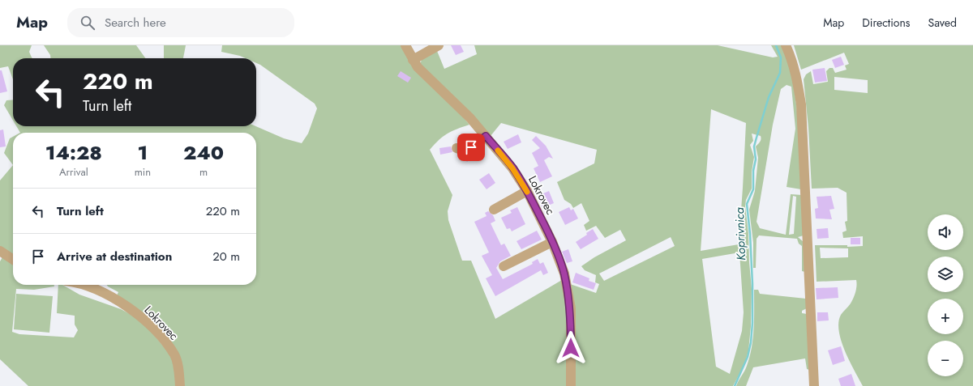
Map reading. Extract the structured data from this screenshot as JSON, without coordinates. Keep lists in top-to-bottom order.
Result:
{
  "streets": {
    "street": ["Lokrovec"]
  },
  "water": ["Koprivnica"],
  "page": {
    "header": "Map",
    "search": "Search here",
    "nav": ["Map", "Directions", "Saved"],
    "turn": ["220 m", "Turn left"],
    "eta": [
      "14:28",
      "Arrival",
      "1",
      "min",
      "240",
      "m"
    ],
    "list": [
      {
        "name": "Turn left",
        "value": "220 m"
      },
      {
        "name": "Arrive at destination",
        "value": "20 m"
      }
    ],
    "map_buttons": ["+", "−"]
  }
}
